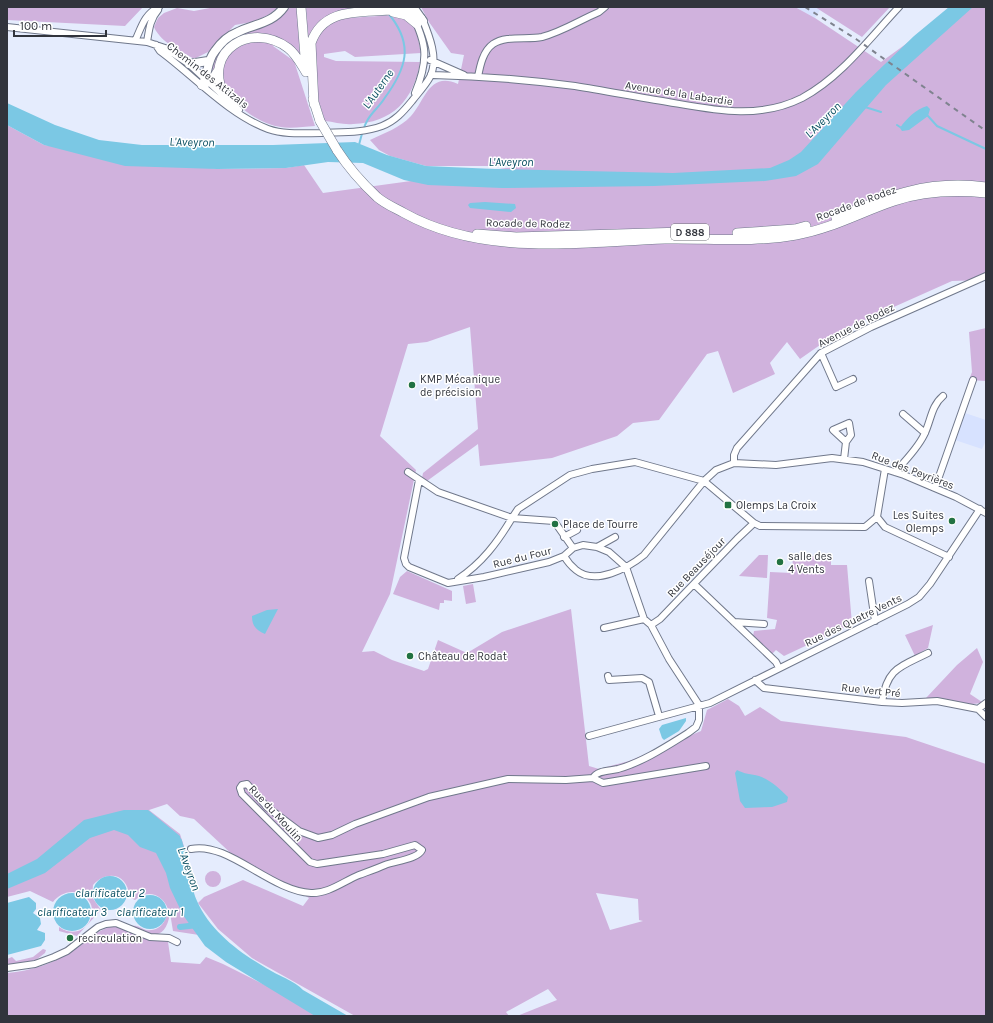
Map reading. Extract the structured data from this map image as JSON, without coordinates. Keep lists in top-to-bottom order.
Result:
{
  "streets": {
    "highway": ["Rocade de Rodez", "D 888"],
    "street": [
      "Chemin des Attizals",
      "Avenue de la Labardie",
      "Avenue de Rodez",
      "Rue des Peyrières",
      "Rue du Four",
      "Rue Beauséjour",
      "Rue des Quatre Vents",
      "Rue Vert Pré",
      "Rue du Moulin"
    ]
  },
  "crossings": [
    ["Chemin des Attizals", "Avenue de la Labardie"],
    ["Avenue de Rodez", "Rue des Peyrières"],
    ["Rue des Peyrières", "Rue des Quatre Vents"],
    ["Rue des Quatre Vents", "Rue Vert Pré"]
  ],
  "water": [
    "L'Auterne",
    "L'Aveyron",
    "clarificateur 2",
    "clarificateur 3",
    "clarificateur 1"
  ],
  "places": {
    "other": [
      "KMP Mécanique de précision",
      "Les Suites Olemps",
      "Place de Tourre",
      "salle des 4 Vents",
      "Château de Rodat",
      "recirculation"
    ],
    "transit": ["Olemps La Croix"]
  },
  "scale_bar": "100 m"
}
